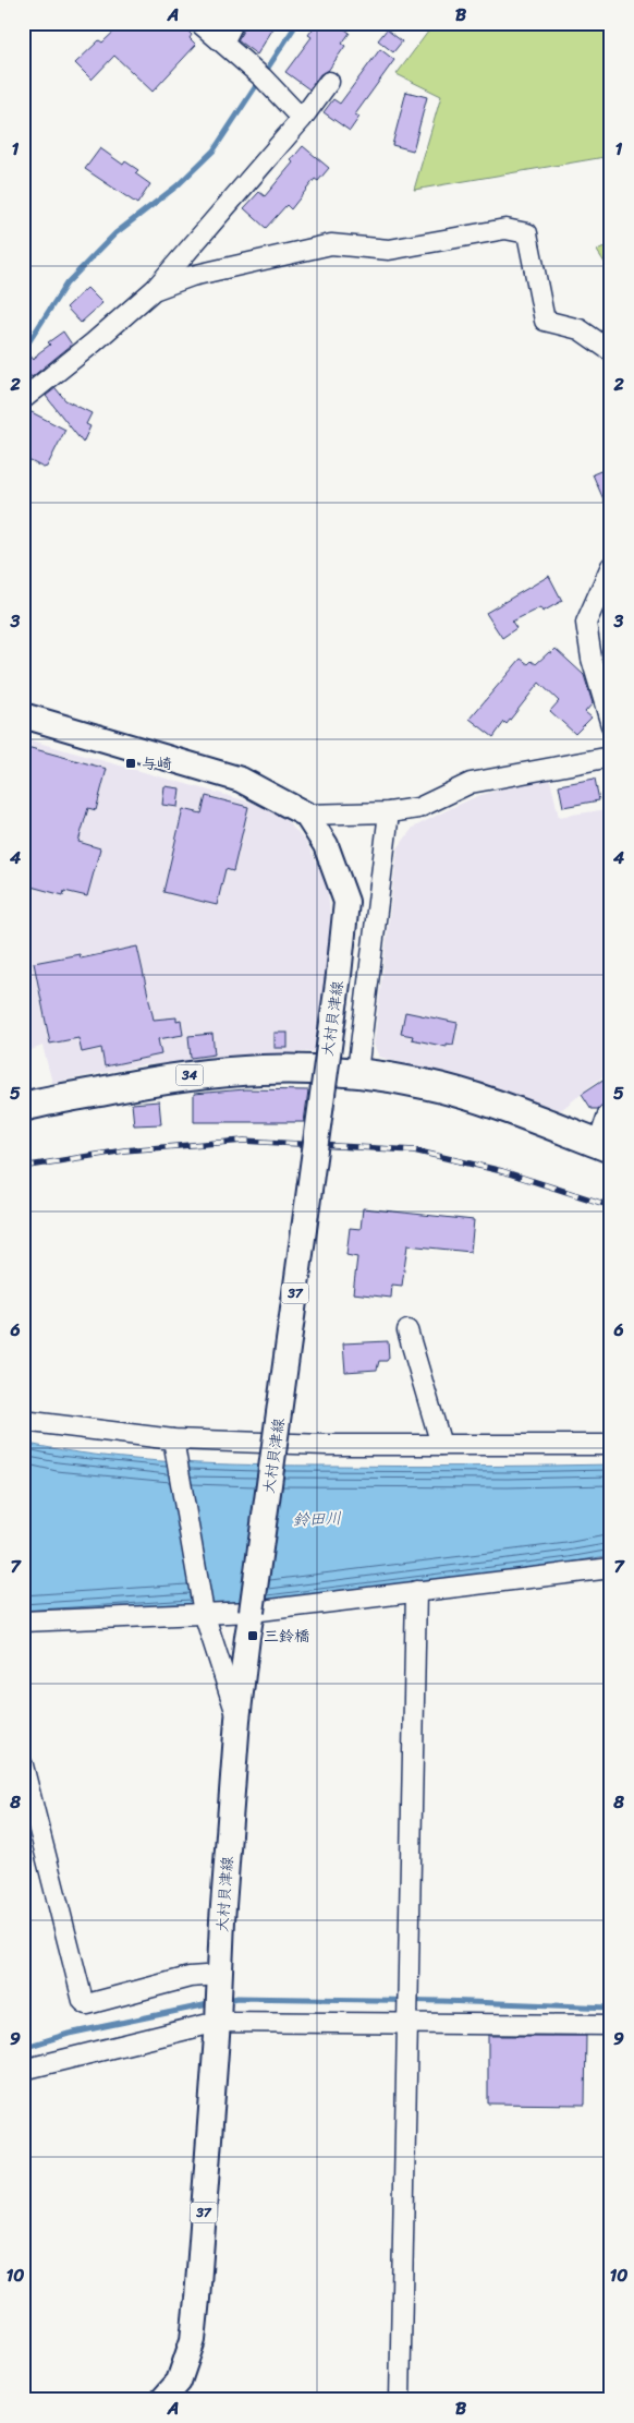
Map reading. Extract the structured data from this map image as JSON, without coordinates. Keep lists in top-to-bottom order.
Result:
{
  "streets": {
    "highway": ["34"],
    "main road": ["大村貝津線", "37"]
  },
  "water": ["鈴田川"],
  "places": {
    "transit": ["与崎", "三鈴橋"]
  },
  "grid": {
    "columns": ["A", "B"],
    "rows": [
      "1",
      "2",
      "3",
      "4",
      "5",
      "6",
      "7",
      "8",
      "9",
      "10"
    ]
  }
}
